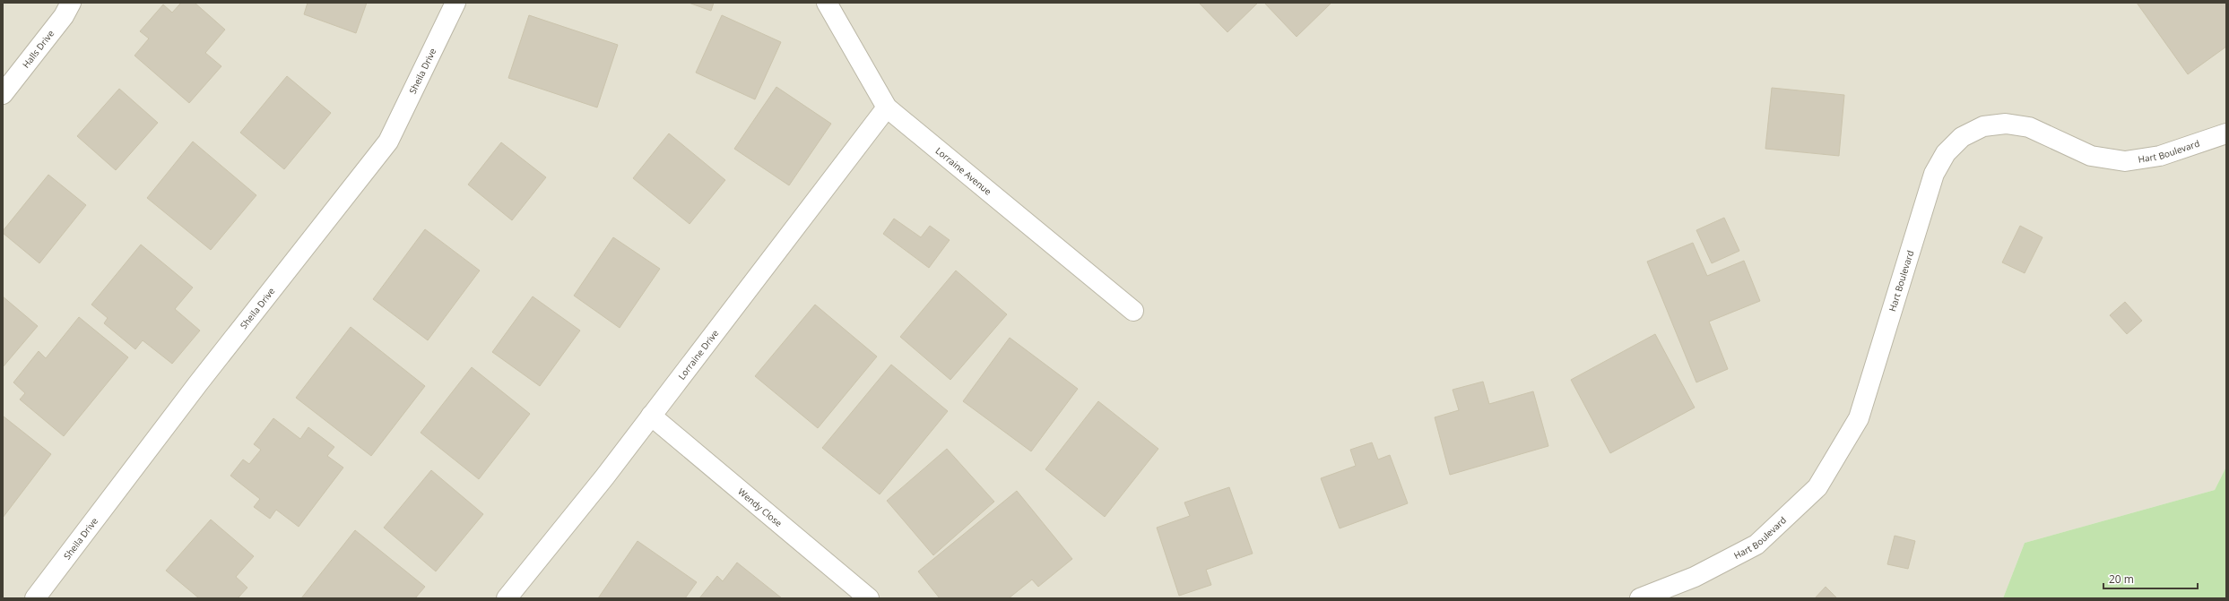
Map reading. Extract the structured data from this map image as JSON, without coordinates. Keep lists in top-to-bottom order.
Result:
{
  "streets": {
    "street": [
      "Halls Drive",
      "Sheila Drive",
      "Hart Boulevard",
      "Lorraine Avenue",
      "Lorraine Drive",
      "Wendy Close"
    ]
  },
  "crossings": [
    ["Lorraine Avenue", "Lorraine Drive"],
    ["Lorraine Drive", "Wendy Close"]
  ],
  "scale_bar": "20 m"
}
